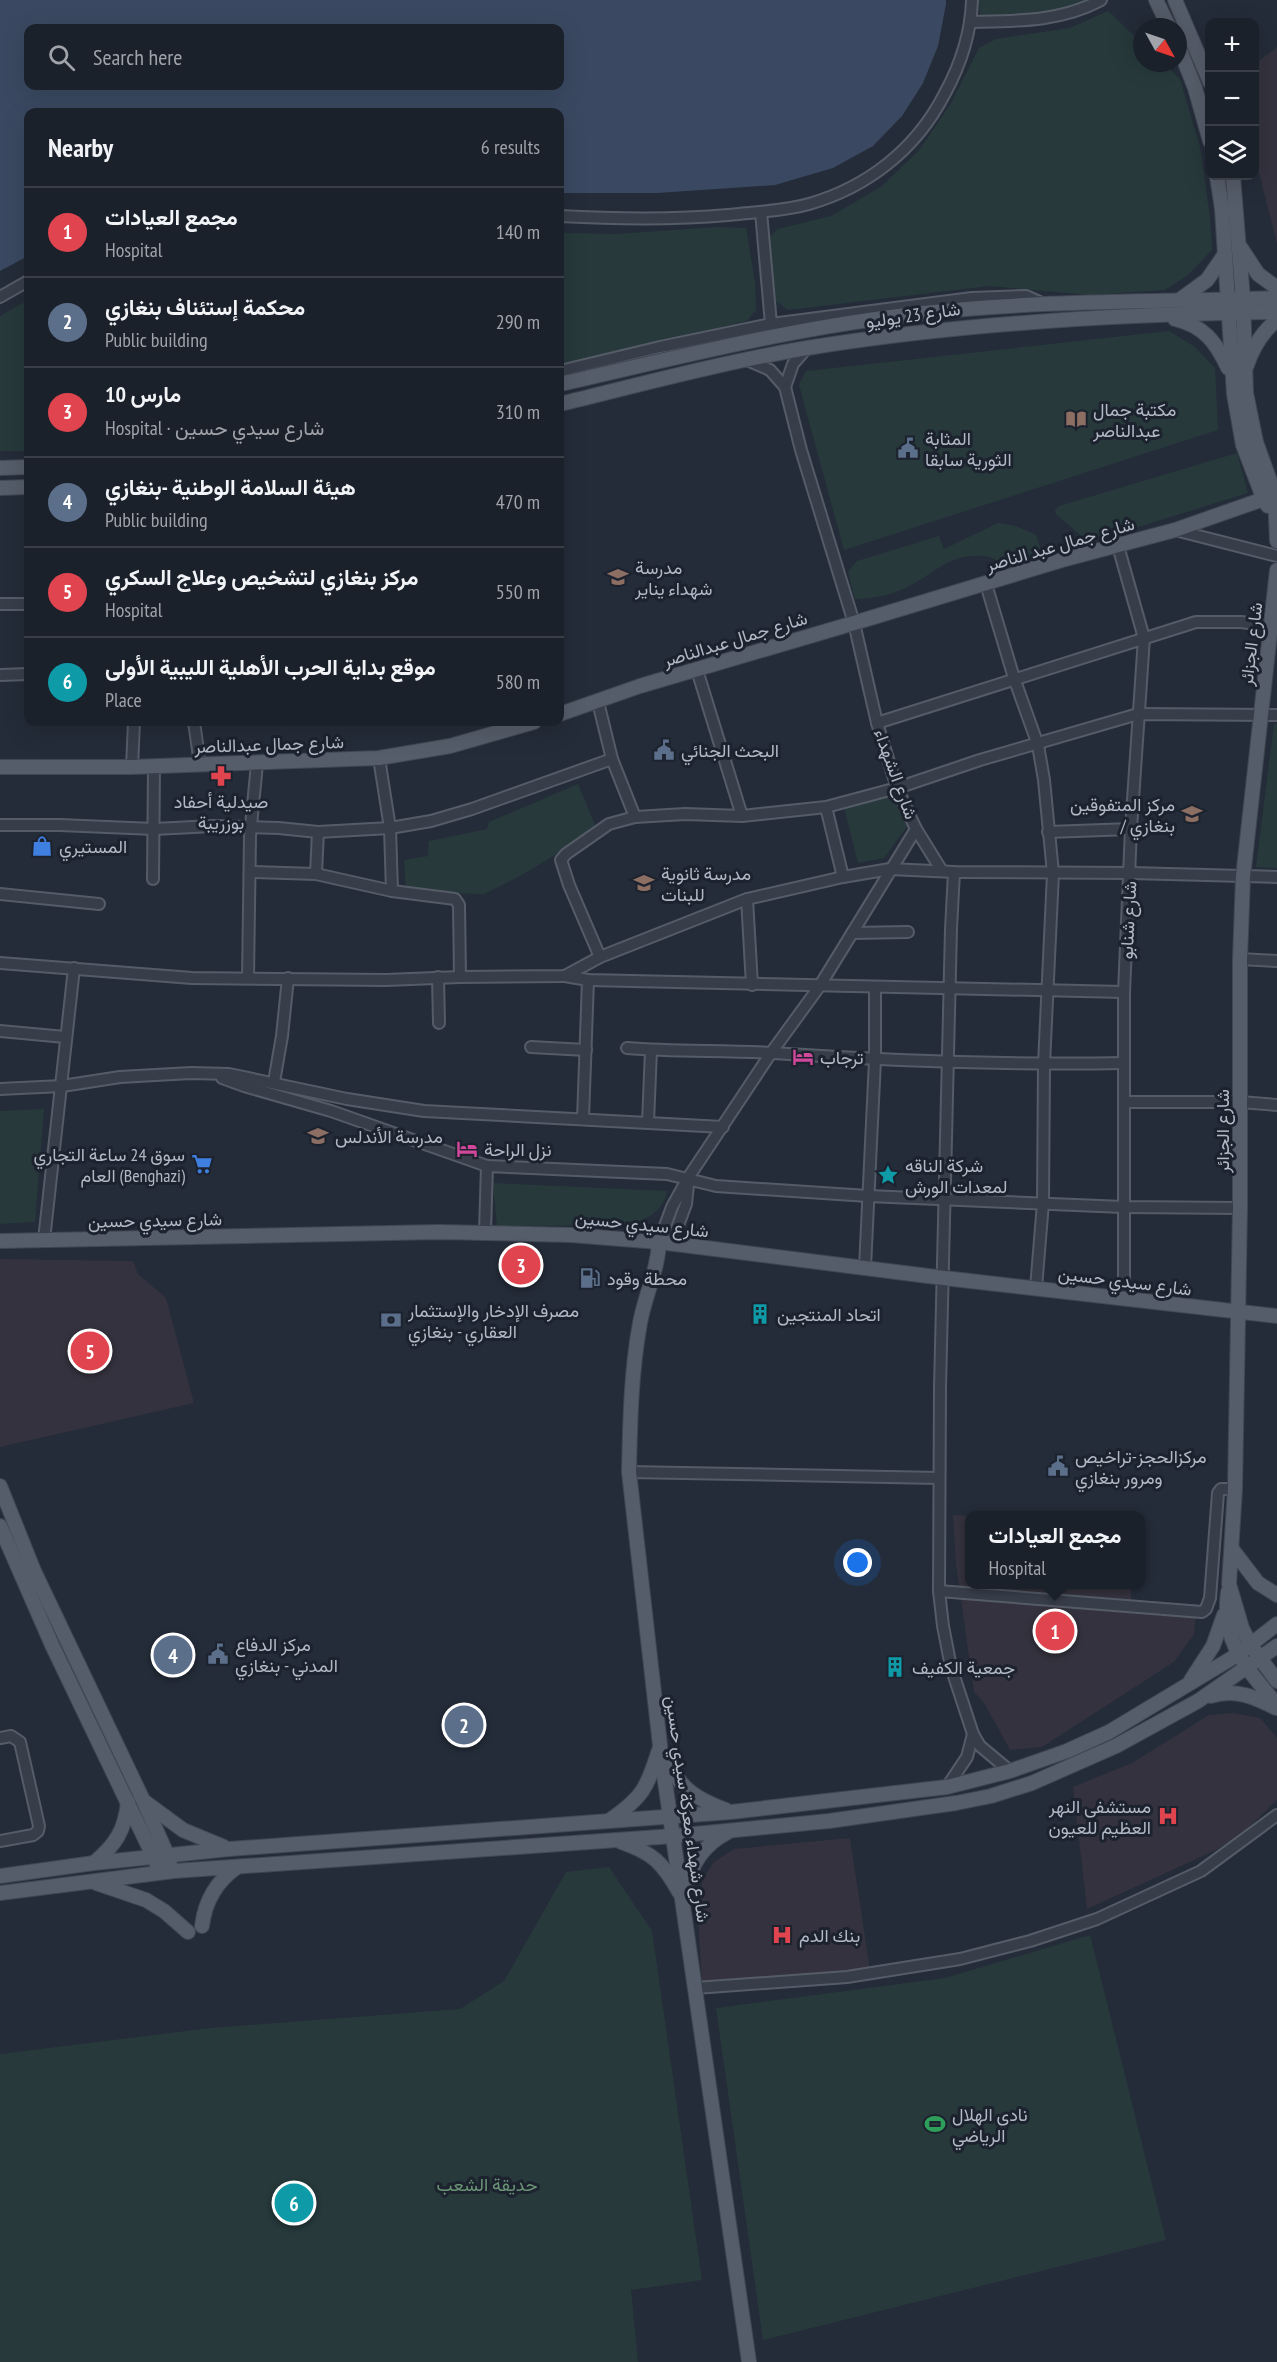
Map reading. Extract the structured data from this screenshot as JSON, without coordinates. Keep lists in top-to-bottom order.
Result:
{
  "streets": {
    "main road": [
      "شارع 23 يوليو",
      "شارع جمال عبد الناصر",
      "شارع جمال عبدالناصر",
      "شارع الجزائر",
      "شارع سيدي حسين",
      "شارع شهداء معركة سيدي حسين"
    ],
    "street": ["شارع الشهداء", "شارع شنابو"]
  },
  "crossings": [
    ["شارع جمال عبد الناصر", "شارع جمال عبدالناصر"],
    ["شارع جمال عبد الناصر", "شارع الشهداء"],
    ["شارع جمال عبد الناصر", "شارع شنابو"],
    ["شارع جمال عبدالناصر", "شارع الشهداء"],
    ["شارع الجزائر", "شارع سيدي حسين"],
    ["شارع الشهداء", "شارع سيدي حسين"],
    ["شارع الشهداء", "شارع شهداء معركة سيدي حسين"],
    ["شارع شنابو", "شارع سيدي حسين"],
    ["شارع سيدي حسين", "شارع شهداء معركة سيدي حسين"]
  ],
  "parks": ["حديقة الشعب"],
  "places": {
    "library": ["مكتبة جمال عبدالناصر"],
    "public building": [
      "المثابة الثورية سابقا",
      "البحث الجنائي",
      "مركزالحجز-تراخيص ومرور بنغازي",
      "مركز الدفاع المدني - بنغازي"
    ],
    "school or university": [
      "مدرسة شهداء يناير",
      "مركز المتفوقين / بنغازي",
      "مدرسة ثانوية للبنات",
      "مدرسة الأندلس"
    ],
    "pharmacy": ["صيدلية أحفاد بوزريبة"],
    "shop": ["المستيري"],
    "hotel": ["ترجاب", "نزل الراحة"],
    "supermarket": ["سوق 24 ساعة التجاري العام (Benghazi)"],
    "place": ["شركة الناقه لمعدات الورش"],
    "fuel station": ["محطة وقود"],
    "building": ["اتحاد المنتجين", "جمعية الكفيف"],
    "bank": ["مصرف الإدخار والإستثمار العقاري - بنغازي"],
    "hospital": ["مستشفى النهر العظيم للعيون", "بنك الدم"],
    "sports": ["نادي الهلال الرياضي"]
  },
  "north": "bottom right",
  "page": {
    "map_buttons": ["+", "−"],
    "search": "Search here",
    "heading": ["Nearby", "6 results"],
    "list": [
      {
        "mark": "1",
        "name": "مجمع العيادات",
        "note": "Hospital",
        "value": "140 m"
      },
      {
        "mark": "2",
        "name": "محكمة إستئناف بنغازي",
        "note": "Public building",
        "value": "290 m"
      },
      {
        "mark": "3",
        "name": "10 مارس",
        "note": "Hospital · شارع سيدي حسين",
        "value": "310 m"
      },
      {
        "mark": "4",
        "name": "هيئة السلامة الوطنية -بنغازي",
        "note": "Public building",
        "value": "470 m"
      },
      {
        "mark": "5",
        "name": "مركز بنغازي لتشخيص وعلاج السكري",
        "note": "Hospital",
        "value": "550 m"
      },
      {
        "mark": "6",
        "name": "موقع بداية الحرب الأهلية الليبية الأولى",
        "note": "Place",
        "value": "580 m"
      }
    ],
    "pins": [
      "3",
      "5",
      "1",
      "4",
      "2",
      "6"
    ],
    "popup": ["مجمع العيادات", "Hospital"]
  }
}
